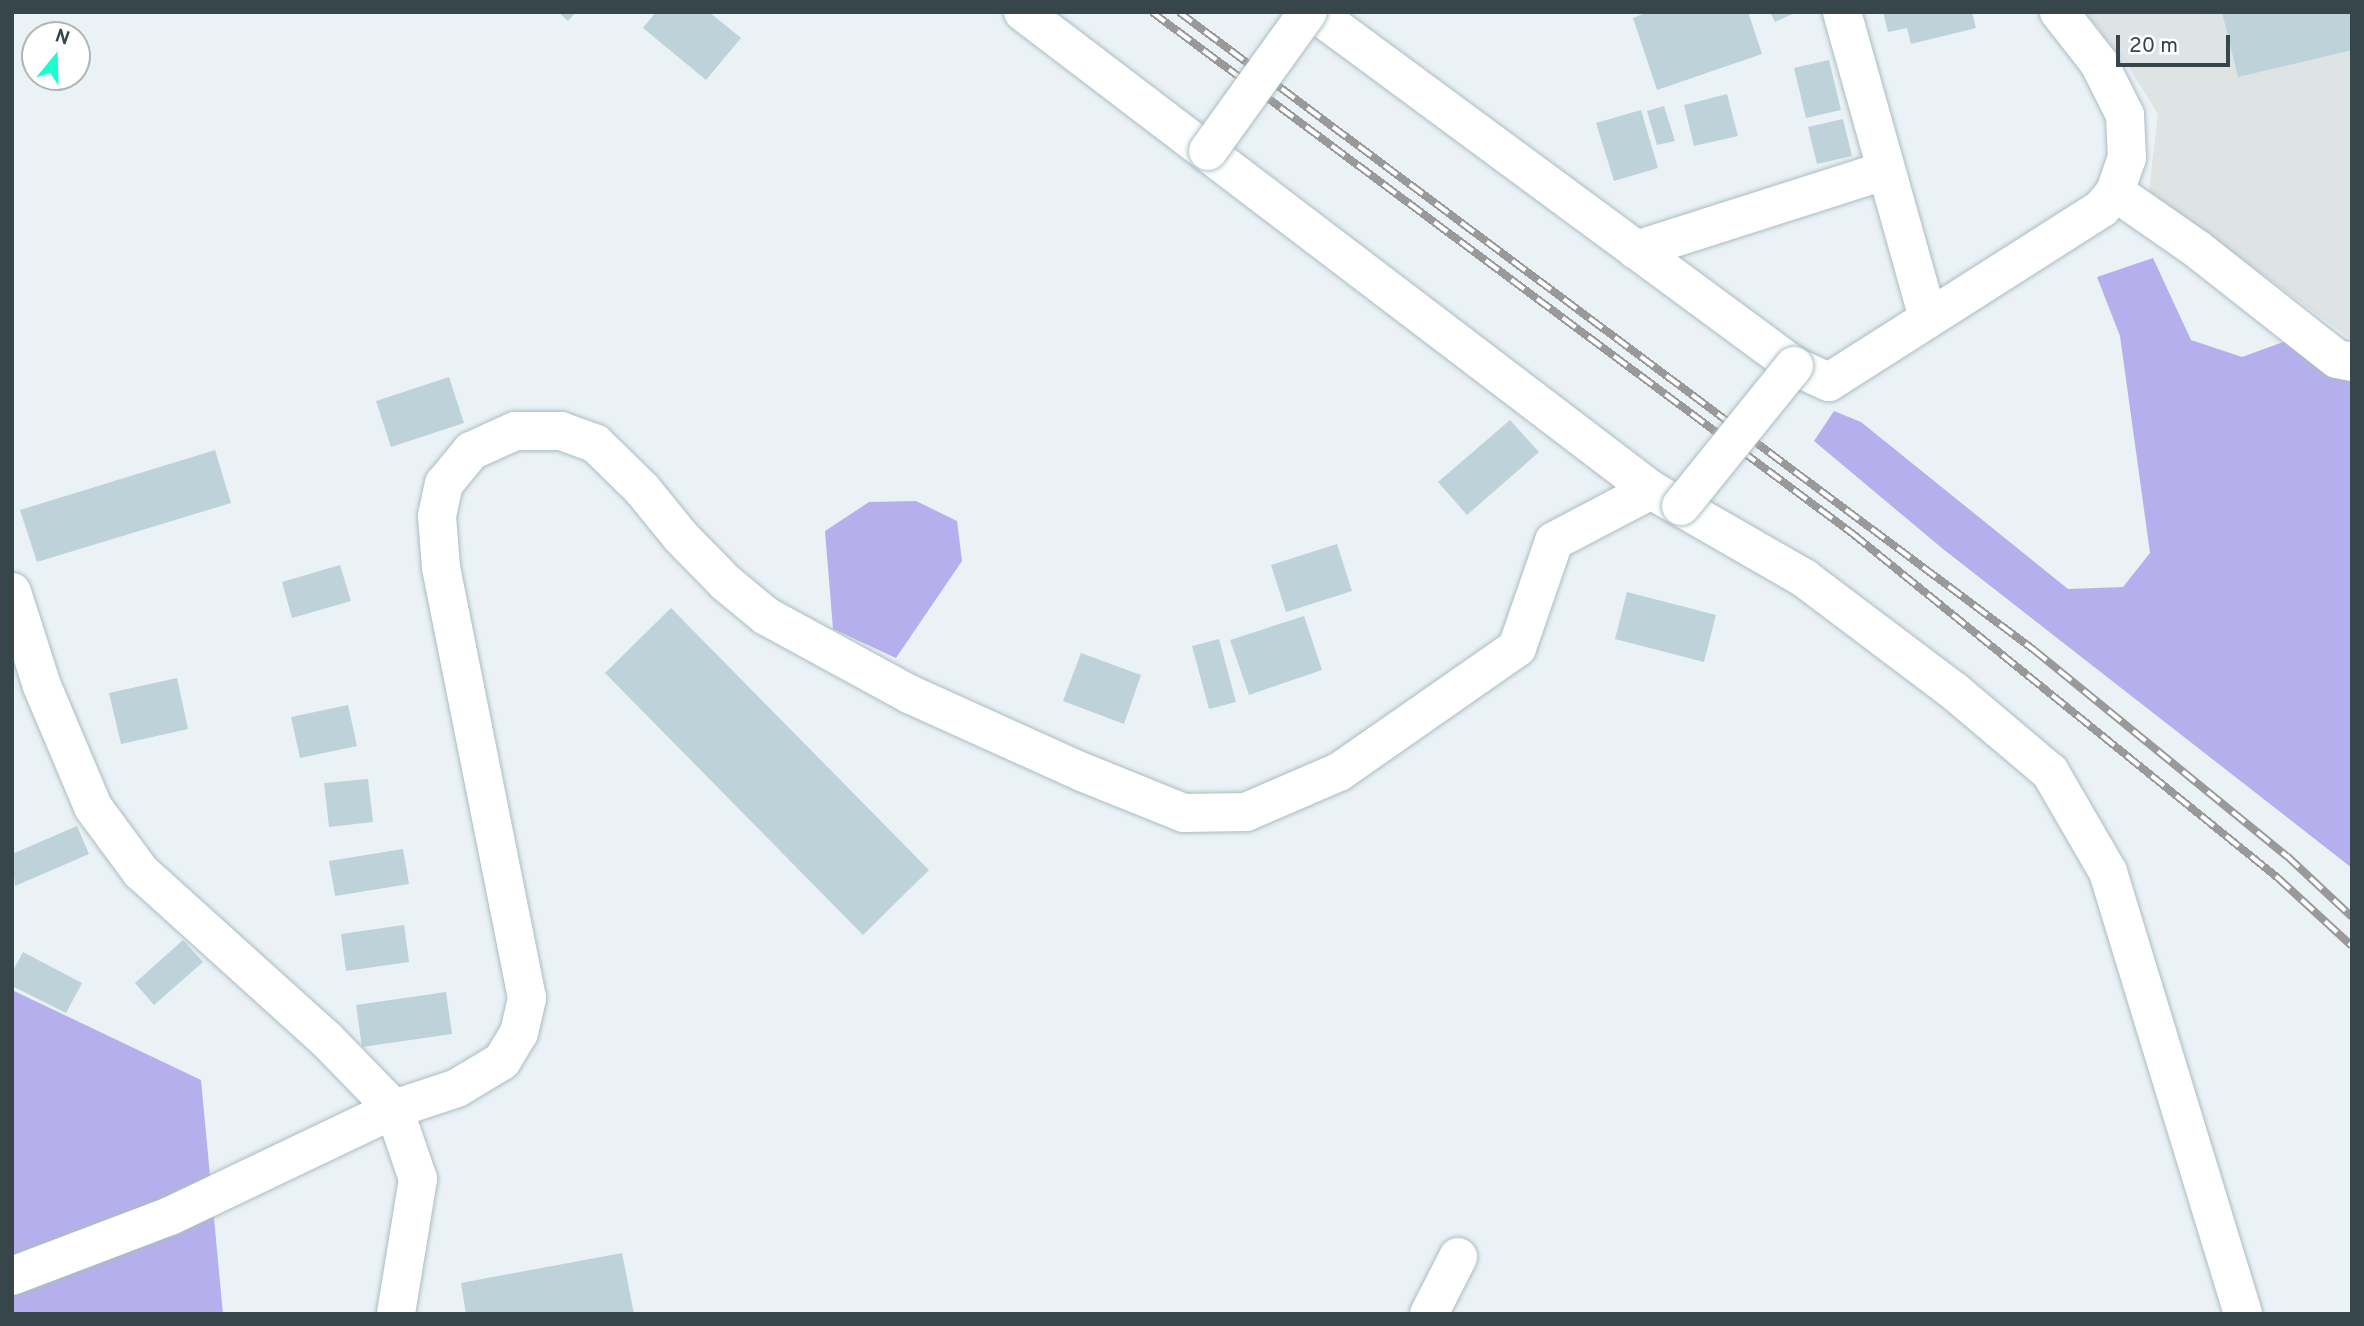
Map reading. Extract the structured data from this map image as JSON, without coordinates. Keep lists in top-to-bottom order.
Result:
{
  "scale_bar": "20 m",
  "north": "top"
}
